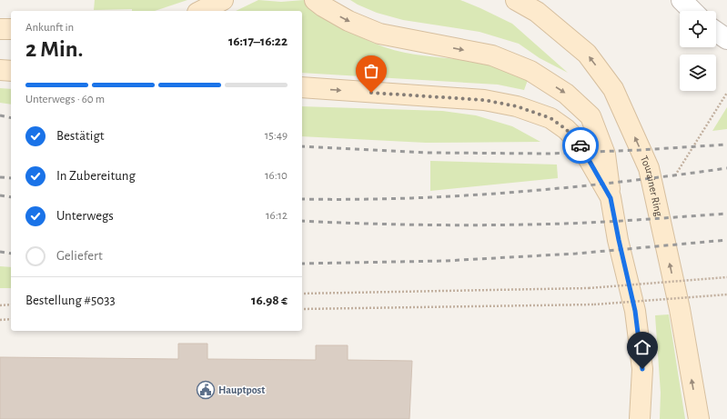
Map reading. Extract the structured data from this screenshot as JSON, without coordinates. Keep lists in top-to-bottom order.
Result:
{
  "streets": {
    "main road": ["Tourainer Ring"]
  },
  "places": {
    "public building": ["Hauptpost"]
  },
  "page": {
    "heading": ["2 Min.", "Ankunft in", "16:17–16:22"],
    "panel": ["Bestellung #5033", "16.98 €"],
    "bar": "Unterwegs · 60 m",
    "list": [
      ["Bestätigt", "15:49"],
      ["In Zubereitung", "16:10"],
      ["Unterwegs", "16:12"],
      "Geliefert"
    ]
  }
}
